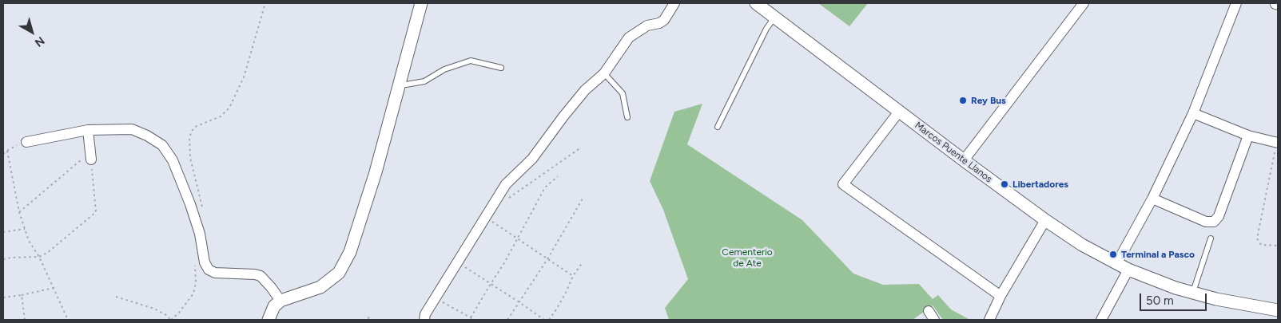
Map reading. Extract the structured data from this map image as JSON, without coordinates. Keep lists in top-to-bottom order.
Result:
{
  "streets": {
    "street": ["Marcos Puente Llanos"]
  },
  "parks": ["Cementerio de Ate"],
  "places": ["Rey Bus", "Libertadores", "Terminal a Pasco"],
  "scale_bar": "50 m",
  "north": "bottom right"
}
